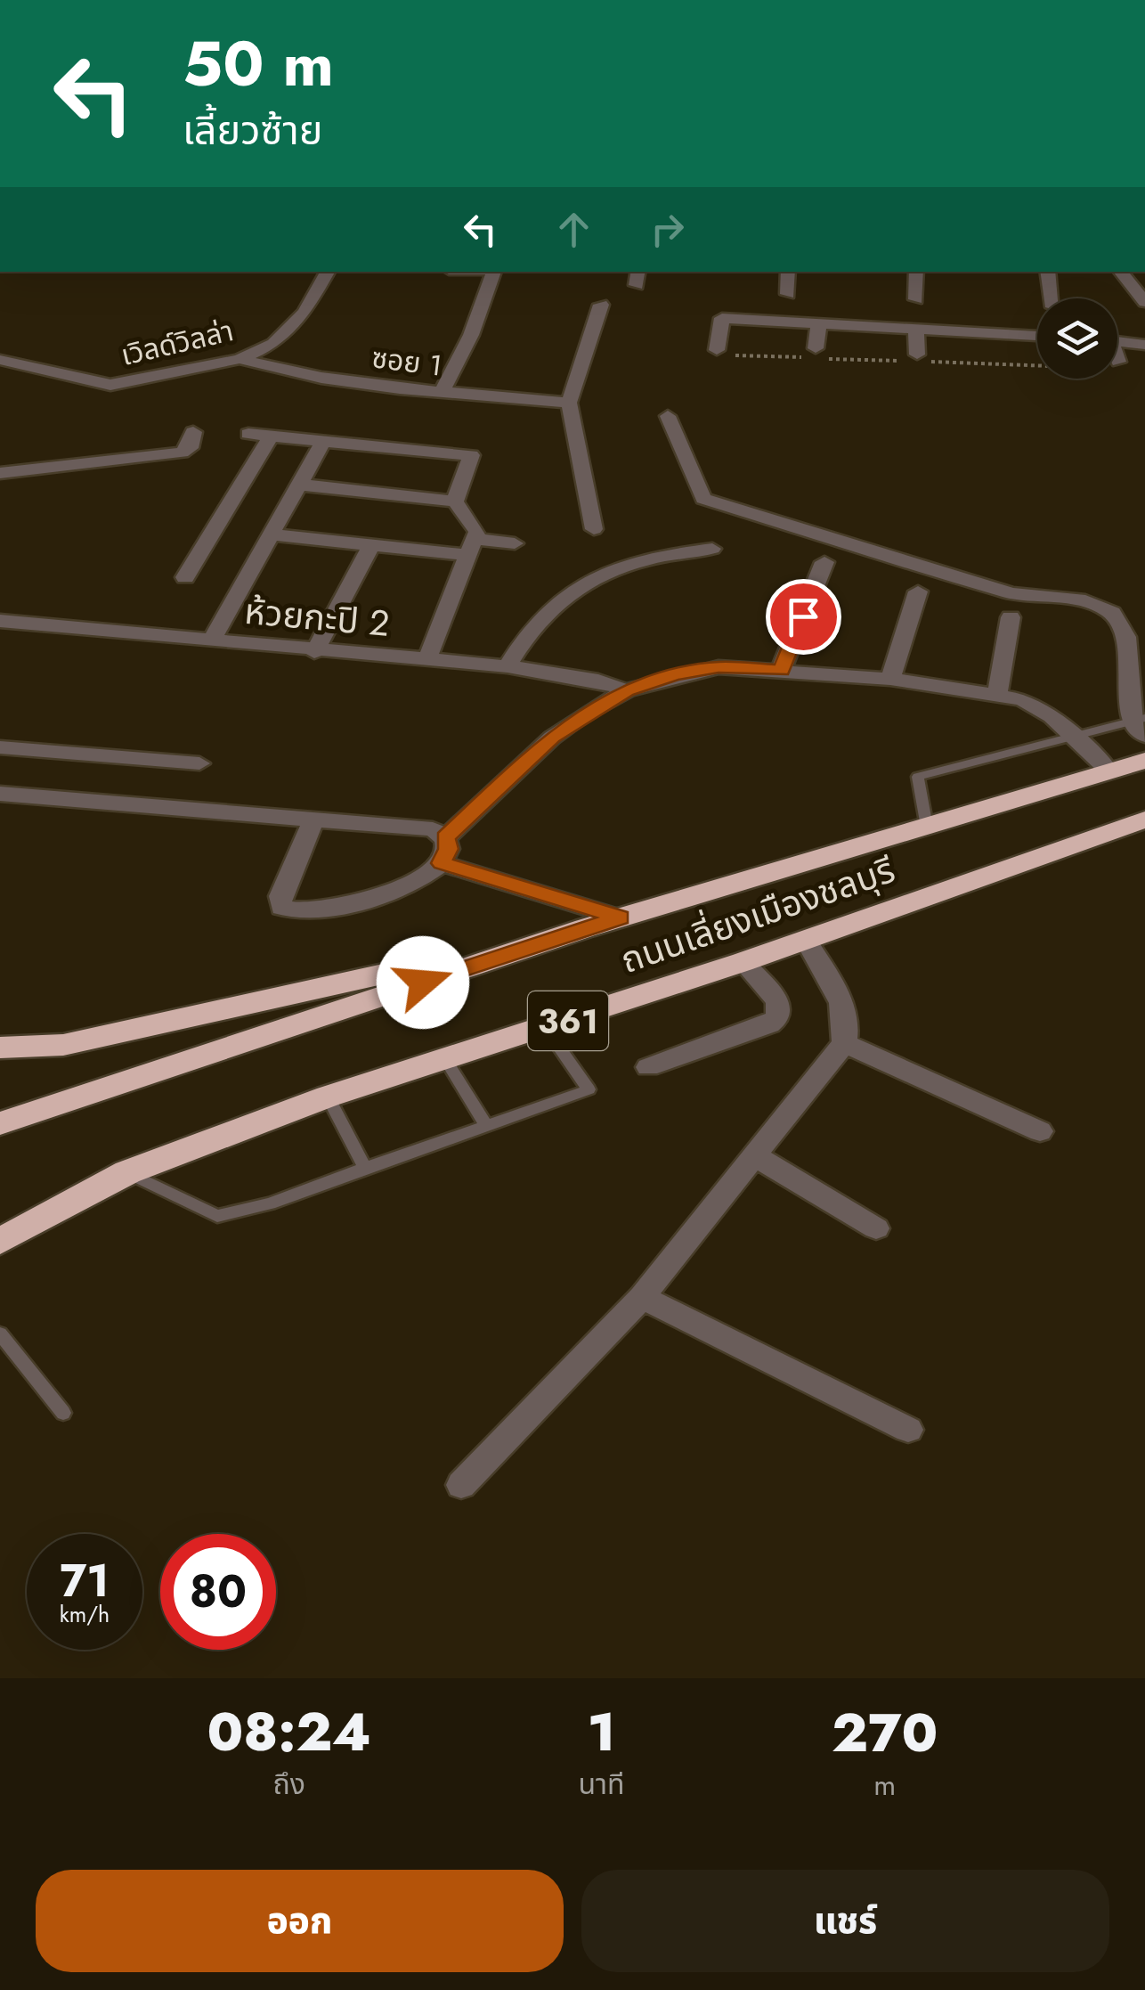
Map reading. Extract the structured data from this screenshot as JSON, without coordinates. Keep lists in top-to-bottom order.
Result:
{
  "streets": {
    "highway": ["ถนนเลี่ยงเมืองชลบุรี", "361"],
    "street": ["เวิลด์วิลล่า", "ซอย 1", "ห้วยกะปิ 2"]
  },
  "crossings": [
    ["เวิลด์วิลล่า", "ซอย 1"],
    ["ถนนเลี่ยงเมืองชลบุรี", "361"]
  ],
  "page": {
    "turn": ["50 m", "เลี้ยวซ้าย"],
    "speed": "71 km/h",
    "limit": "80",
    "eta": [
      "08:24",
      "ถึง",
      "1",
      "นาที",
      "270",
      "m"
    ],
    "buttons": ["ออก", "แชร์"]
  }
}
